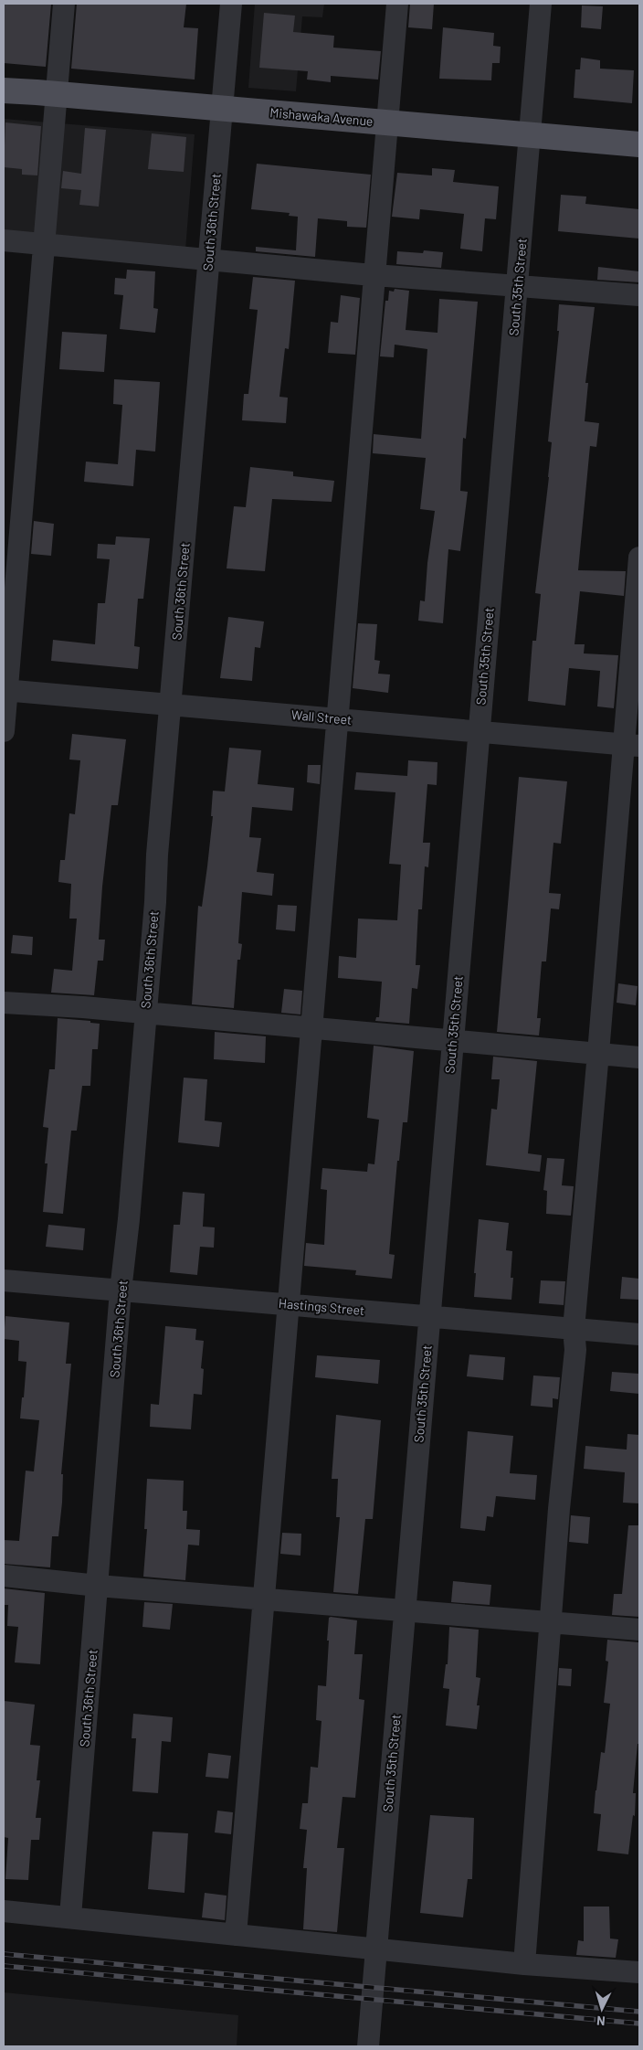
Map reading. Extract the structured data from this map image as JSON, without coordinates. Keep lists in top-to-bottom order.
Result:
{
  "streets": {
    "main road": ["Mishawaka Avenue"],
    "street": [
      "South 36th Street",
      "South 35th Street",
      "Wall Street",
      "Hastings Street"
    ]
  },
  "crossings": [
    ["Mishawaka Avenue", "South 36th Street"],
    ["Mishawaka Avenue", "South 35th Street"],
    ["South 36th Street", "Wall Street"],
    ["South 36th Street", "Hastings Street"],
    ["South 35th Street", "Wall Street"],
    ["South 35th Street", "Hastings Street"]
  ],
  "north": "bottom"
}
